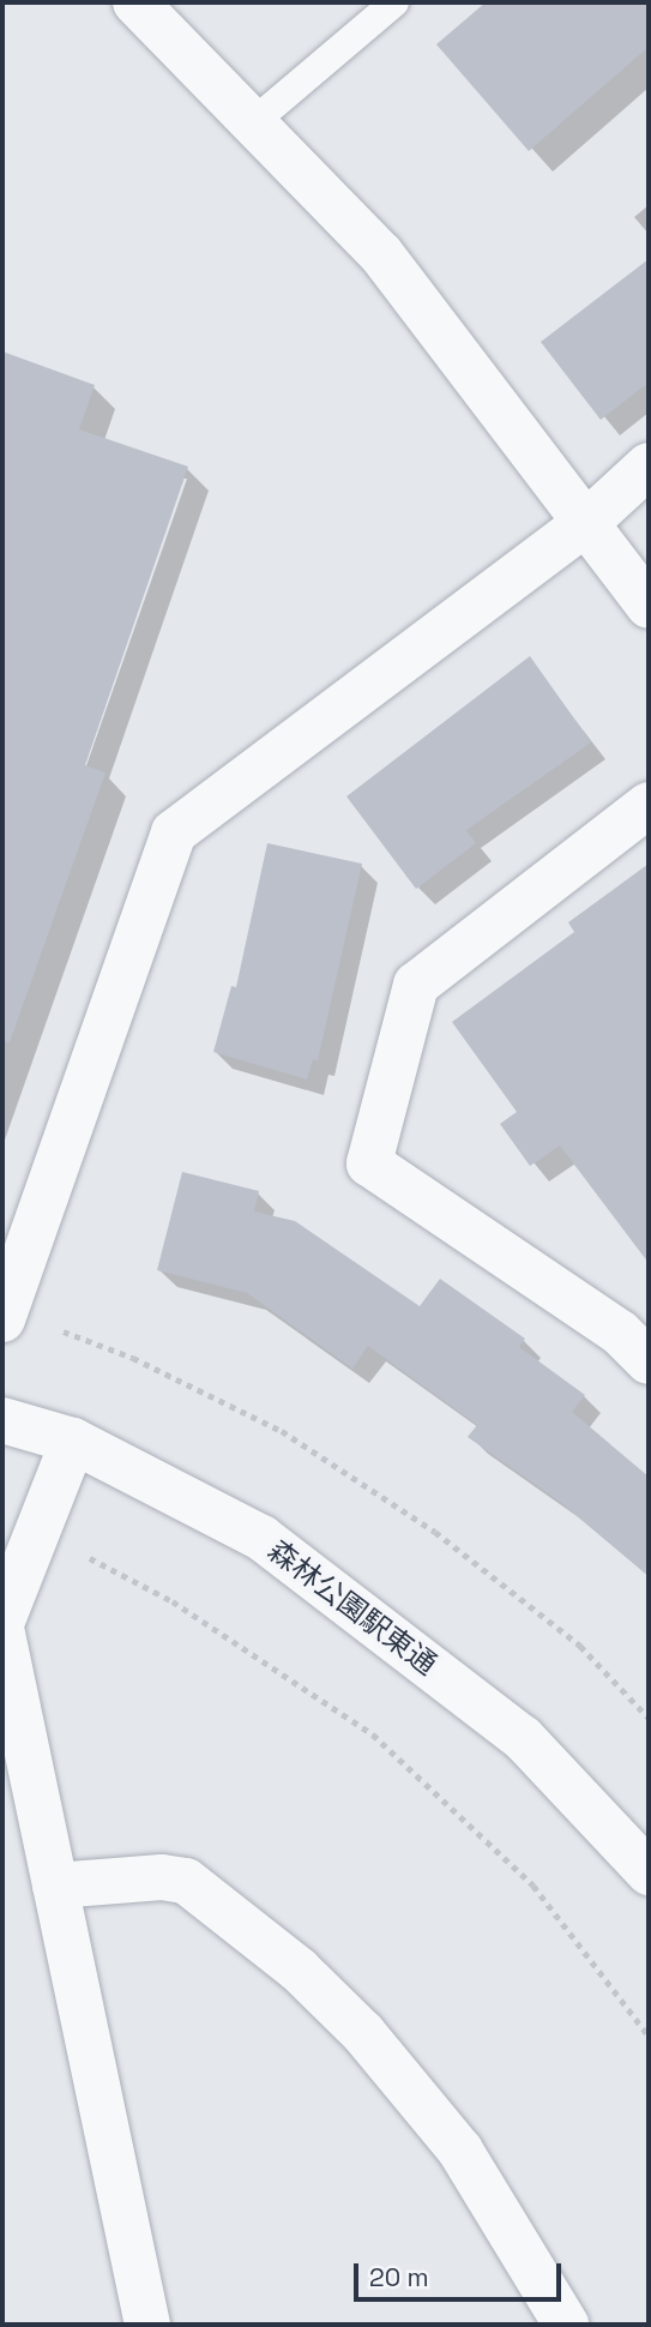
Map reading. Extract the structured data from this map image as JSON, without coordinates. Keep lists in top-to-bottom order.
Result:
{
  "streets": {
    "street": ["森林公園駅東通"]
  },
  "scale_bar": "20 m"
}
